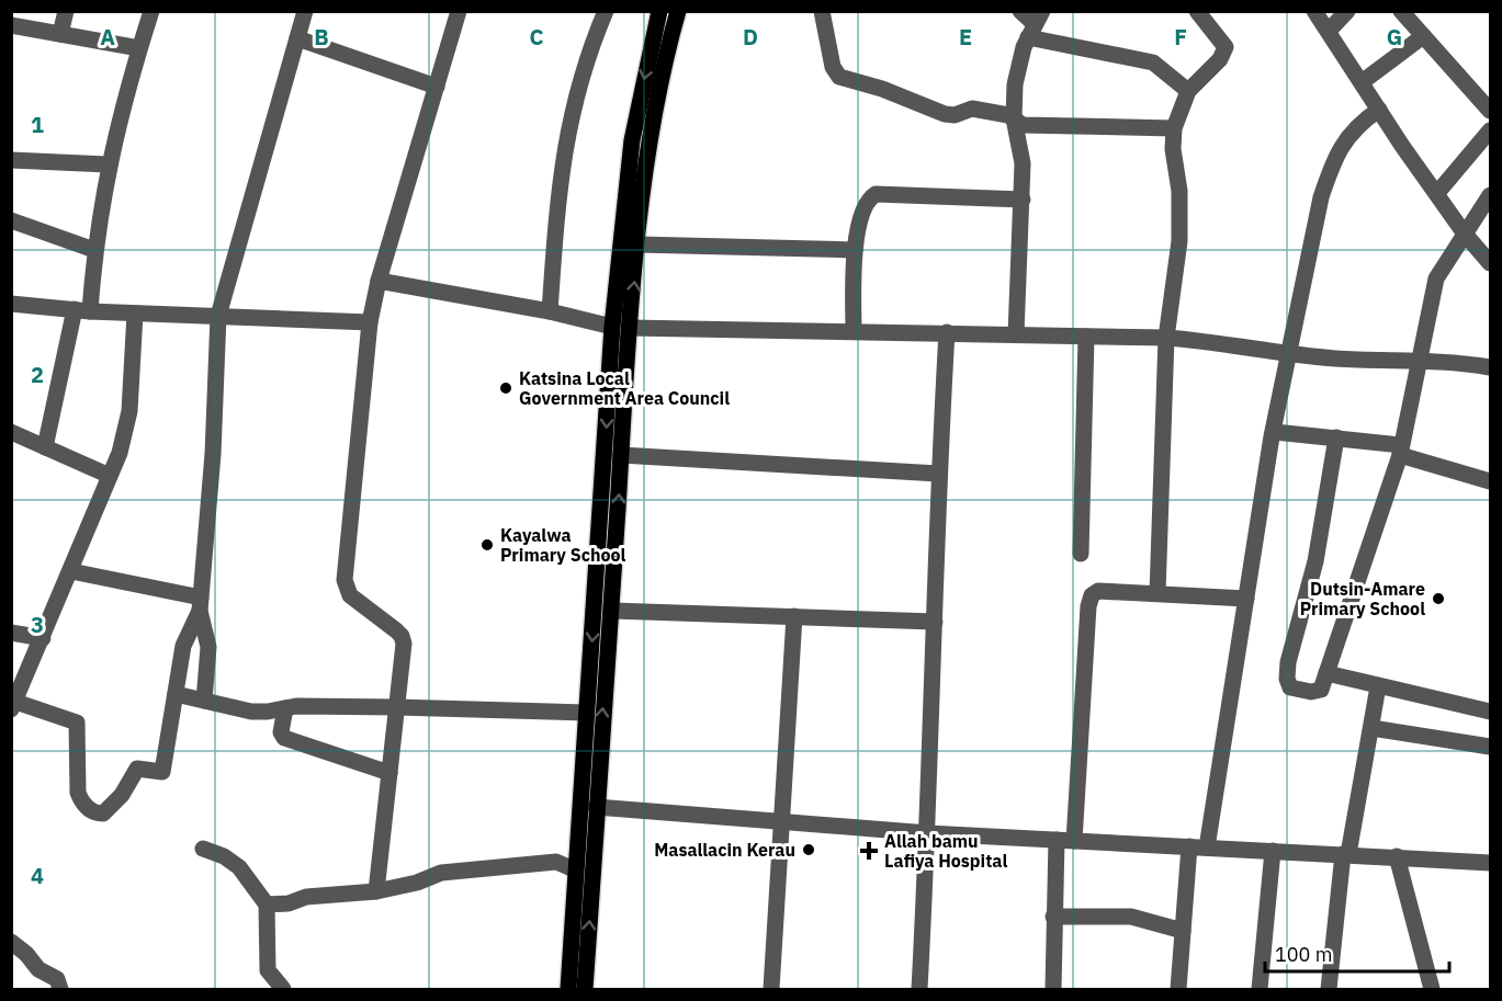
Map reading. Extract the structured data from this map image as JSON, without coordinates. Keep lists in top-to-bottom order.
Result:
{
  "places": {
    "other": [
      "Katsina Local Government Area Council",
      "Kayalwa Primary School",
      "Dutsin-Amare Primary School",
      "Masallacin Kerau"
    ],
    "health": ["Allah bamu Lafiya Hospital"]
  },
  "scale_bar": "100 m",
  "grid": {
    "columns": [
      "A",
      "B",
      "C",
      "D",
      "E",
      "F",
      "G"
    ],
    "rows": [
      "1",
      "2",
      "3",
      "4"
    ]
  }
}
